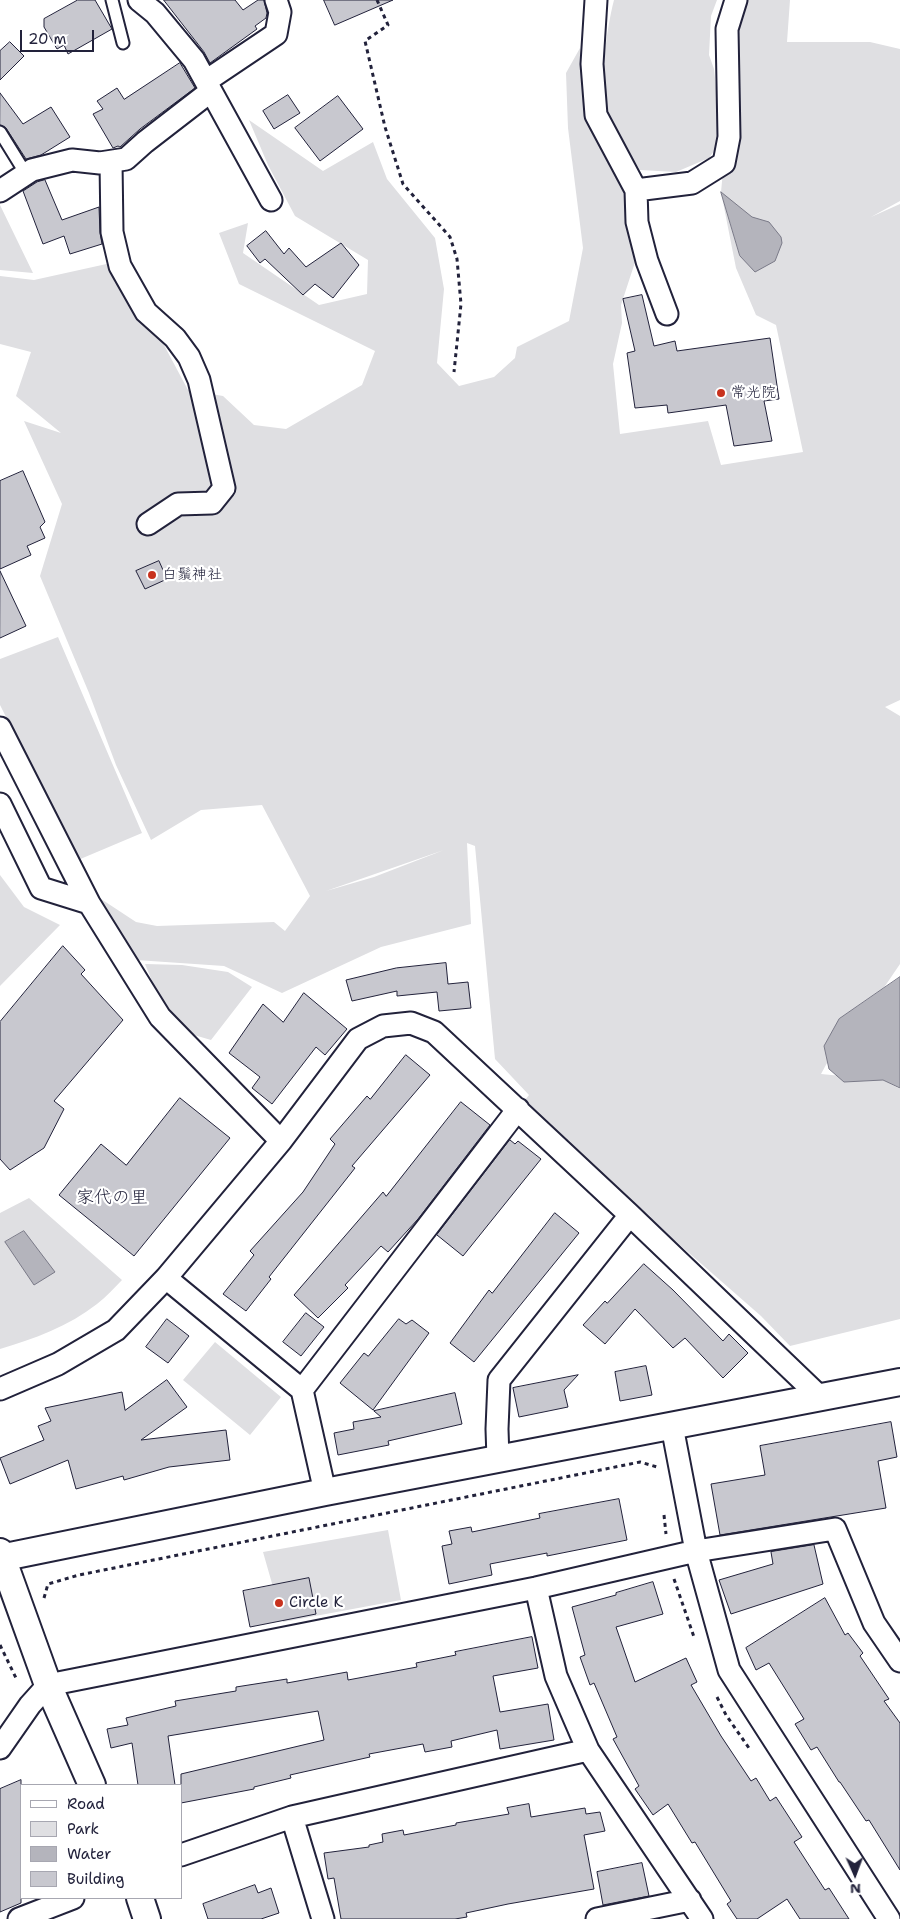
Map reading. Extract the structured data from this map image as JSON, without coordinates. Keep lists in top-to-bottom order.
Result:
{
  "districts": ["家代の里"],
  "places": ["常光院", "白鬚神社", "Circle K"],
  "legend": [
    "Road",
    "Park",
    "Water",
    "Building"
  ],
  "scale_bar": "20 m",
  "north": "bottom"
}
